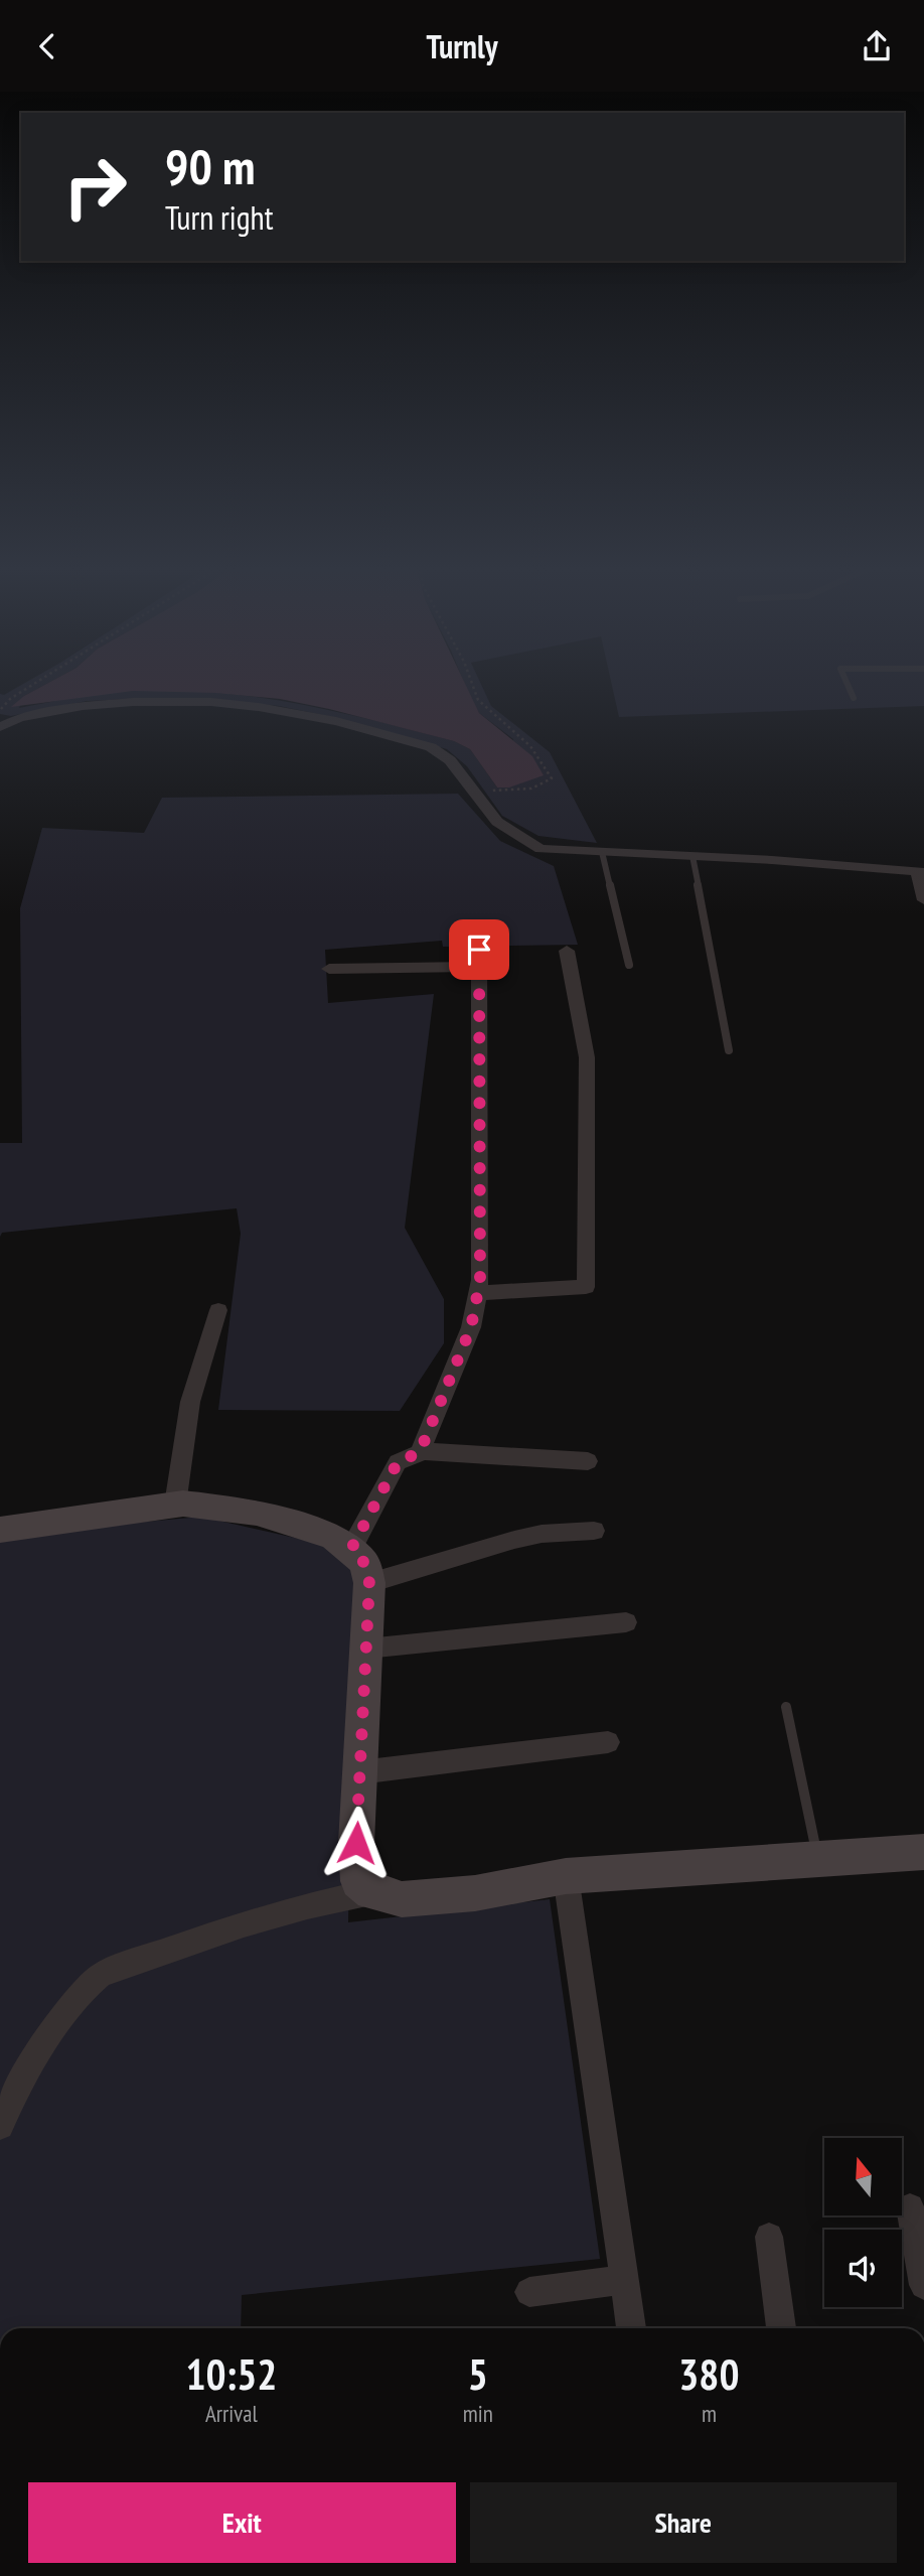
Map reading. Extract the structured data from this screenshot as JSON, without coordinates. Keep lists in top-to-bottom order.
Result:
{
  "north": "top",
  "page": {
    "header": "Turnly",
    "turn": ["90 m", "Turn right"],
    "eta": [
      "10:52",
      "Arrival",
      "5",
      "min",
      "380",
      "m"
    ],
    "buttons": ["Exit", "Share"]
  }
}
